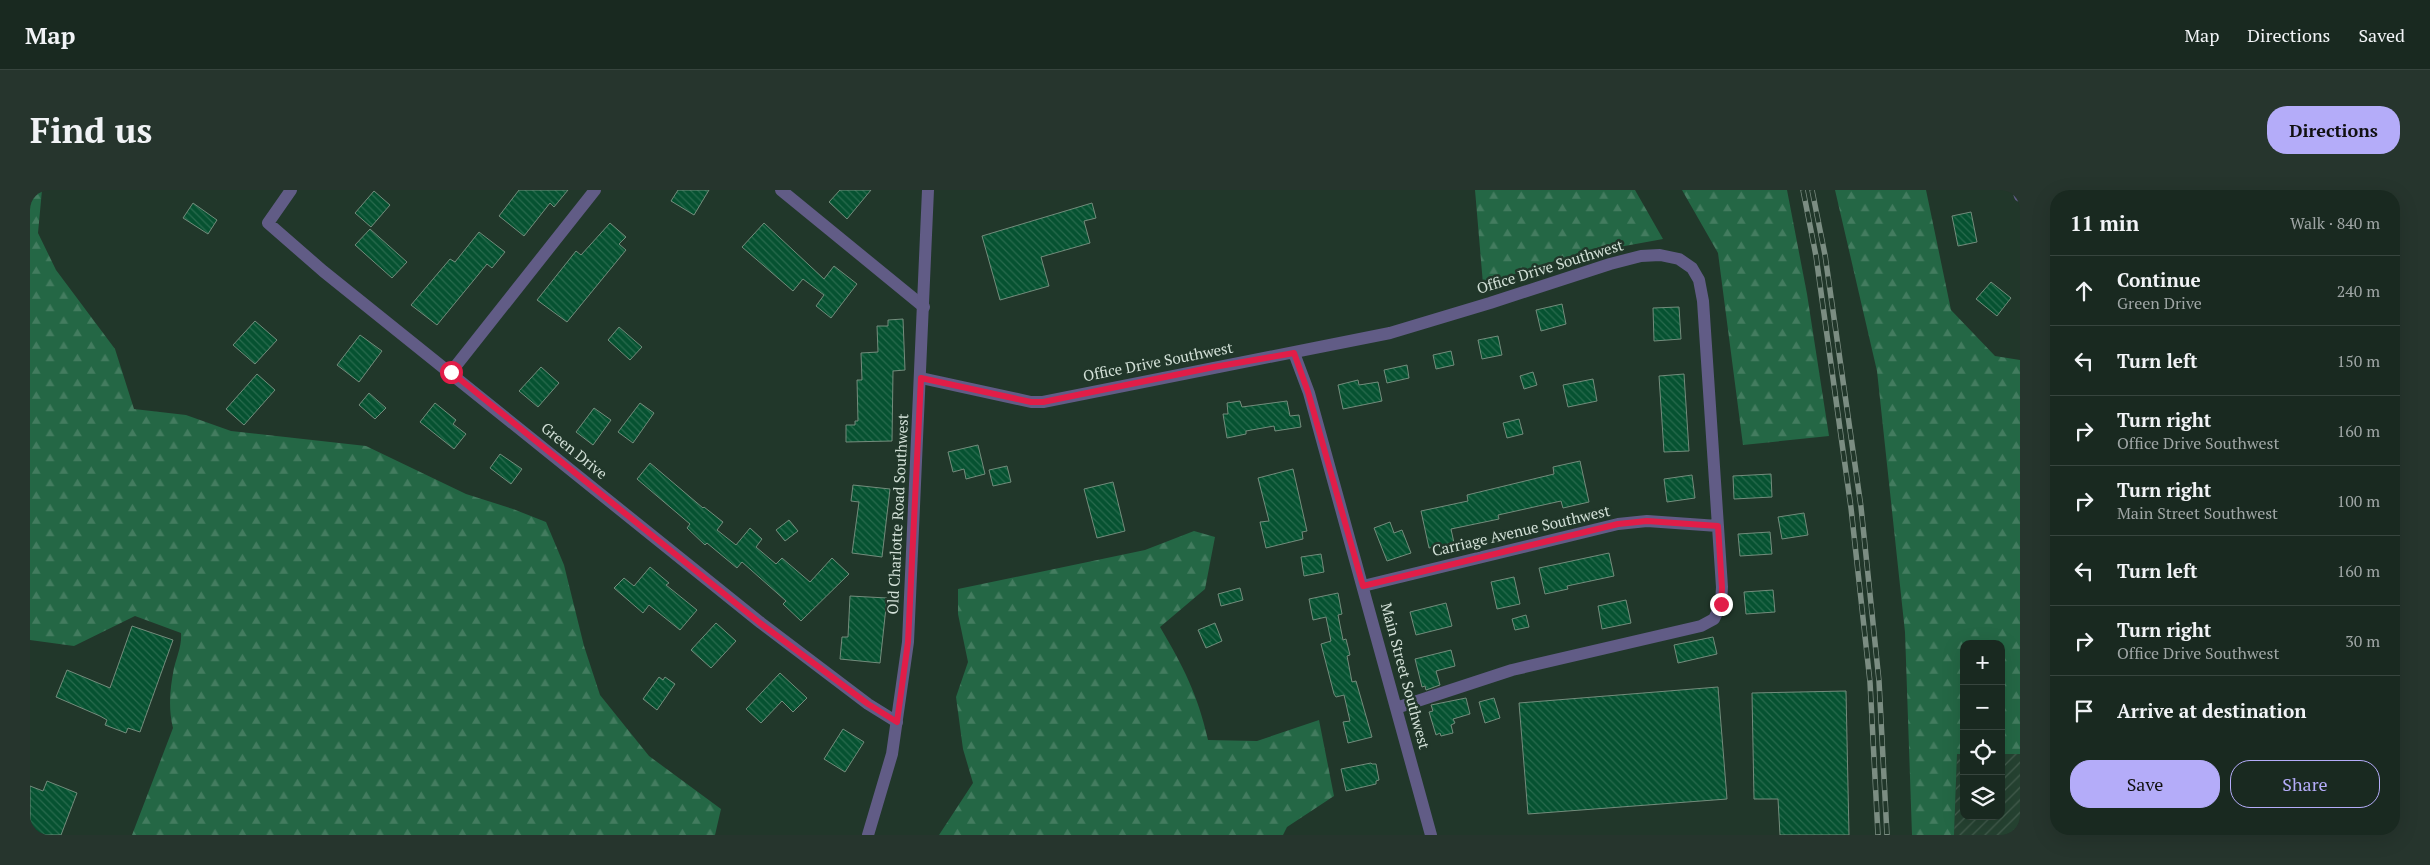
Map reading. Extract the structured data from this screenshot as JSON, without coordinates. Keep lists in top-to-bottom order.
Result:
{
  "streets": {
    "street": [
      "Office Drive Southwest",
      "Green Drive",
      "Old Charlotte Road Southwest",
      "Carriage Avenue Southwest",
      "Main Street Southwest"
    ]
  },
  "crossings": [
    ["Office Drive Southwest", "Old Charlotte Road Southwest"],
    ["Office Drive Southwest", "Carriage Avenue Southwest"],
    ["Office Drive Southwest", "Main Street Southwest"],
    ["Green Drive", "Old Charlotte Road Southwest"],
    ["Carriage Avenue Southwest", "Main Street Southwest"]
  ],
  "page": {
    "header": "Map",
    "nav": ["Map", "Directions", "Saved"],
    "buttons": [
      "Directions",
      ["Save", "Share"]
    ],
    "title": "Find us",
    "heading": ["11 min", "Walk · 840 m"],
    "list": [
      ["Continue", "Green Drive", "240 m"],
      ["Turn left", "150 m"],
      ["Turn right", "Office Drive Southwest", "160 m"],
      ["Turn right", "Main Street Southwest", "100 m"],
      ["Turn left", "160 m"],
      ["Turn right", "Office Drive Southwest", "30 m"],
      "Arrive at destination"
    ],
    "map_buttons": ["+", "−"]
  }
}
